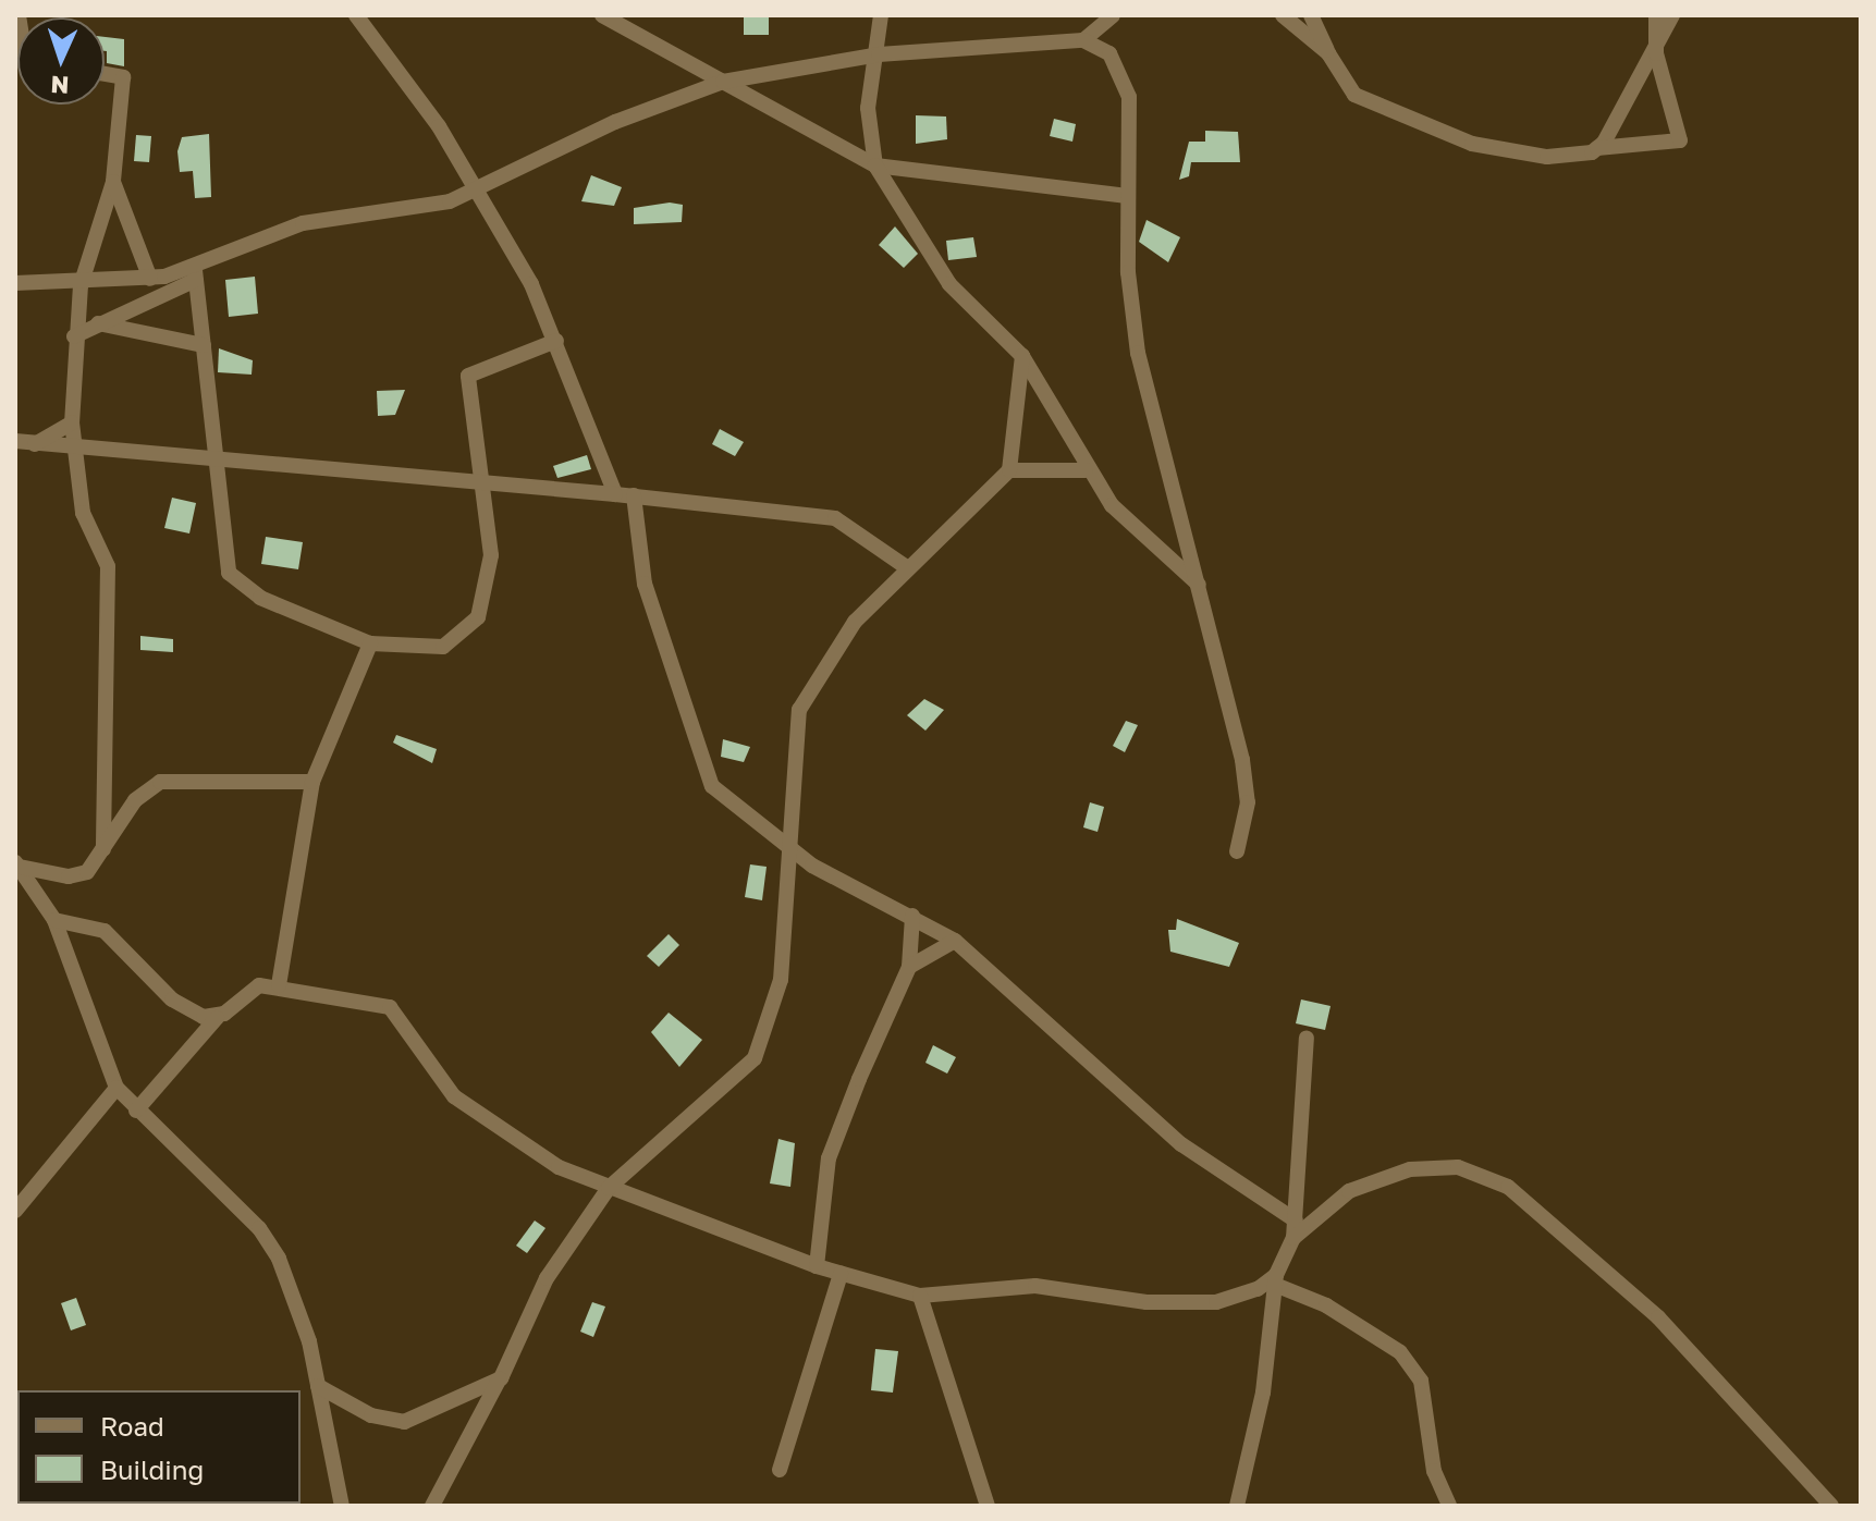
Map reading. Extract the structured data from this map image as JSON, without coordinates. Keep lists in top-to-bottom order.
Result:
{
  "legend": ["Road", "Building"],
  "north": "bottom"
}
